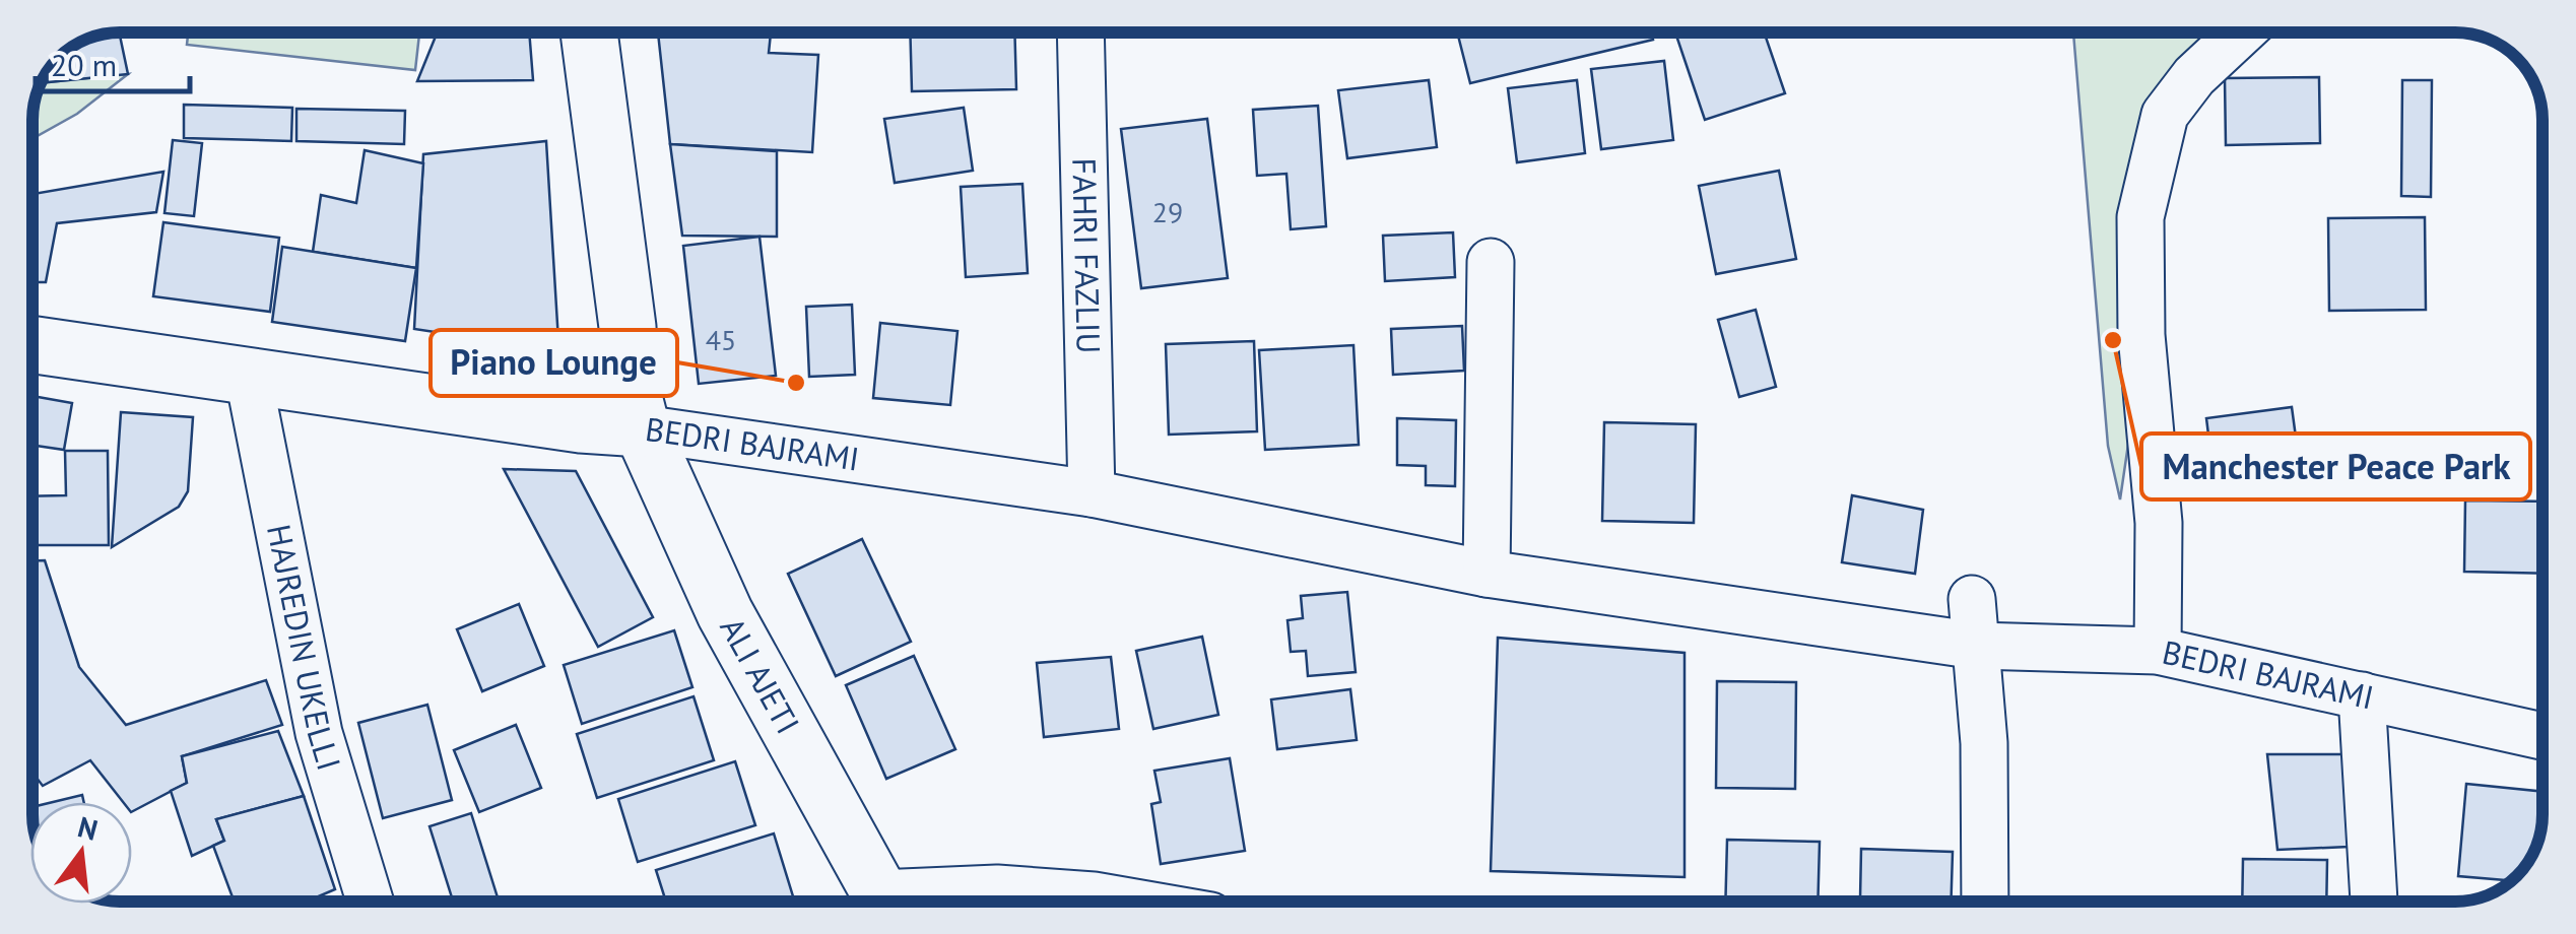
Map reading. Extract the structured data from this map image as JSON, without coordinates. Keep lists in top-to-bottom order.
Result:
{
  "streets": {
    "main road": ["BEDRI BAJRAMI", "ALI AJETI"],
    "street": ["FAHRI FAZLIU", "HAJREDIN UKELLI"]
  },
  "crossings": [
    ["FAHRI FAZLIU", "BEDRI BAJRAMI"],
    ["BEDRI BAJRAMI", "HAJREDIN UKELLI"],
    ["BEDRI BAJRAMI", "ALI AJETI"]
  ],
  "places": ["Manchester Peace Park", "Piano Lounge"],
  "house_numbers": ["29", "45"],
  "scale_bar": "20 m",
  "north": "top"
}
